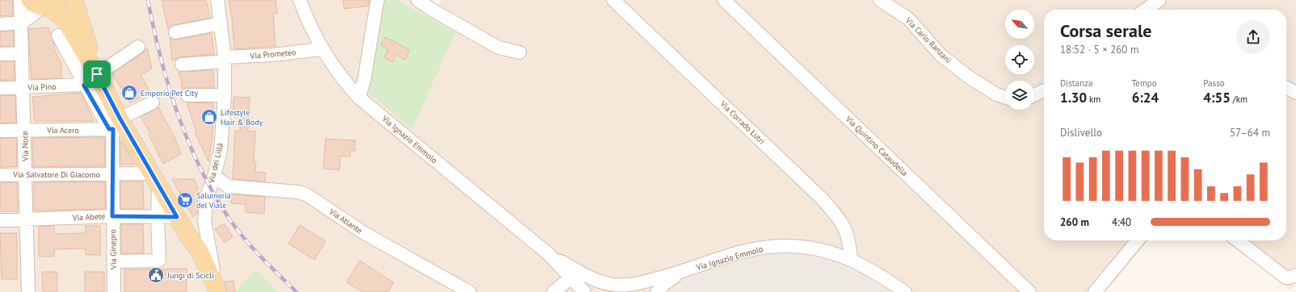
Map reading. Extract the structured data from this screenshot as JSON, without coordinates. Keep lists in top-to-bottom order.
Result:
{
  "streets": {
    "street": [
      "Via Carlo Ranzani",
      "Via Prometeo",
      "Via Pino",
      "Via Corrado Lutri",
      "Via Acero",
      "Via Ignazio Emmolo",
      "Via Noce",
      "Via Quintino Cataudella",
      "Via dei Lillà",
      "Via Salvatore Di Giacomo",
      "Via Abete",
      "Via Atlante",
      "Via Ginepro"
    ]
  },
  "crossings": [
    ["Via Prometeo", "Via Ignazio Emmolo"],
    ["Via Prometeo", "Via dei Lillà"],
    ["Via Pino", "Via Noce"],
    ["Via Corrado Lutri", "Via Ignazio Emmolo"],
    ["Via Acero", "Via Noce"],
    ["Via Acero", "Via Ginepro"],
    ["Via Noce", "Via Salvatore Di Giacomo"],
    ["Via Noce", "Via Abete"],
    ["Via dei Lillà", "Via Atlante"],
    ["Via Salvatore Di Giacomo", "Via Ginepro"],
    ["Via Abete", "Via Ginepro"]
  ],
  "places": {
    "shop": ["Emporio Pet City", "Lifestyle Hair & Body"],
    "supermarket": ["Salumeria del Viale"],
    "public building": ["Jungi di Scicli"]
  },
  "north": "top left",
  "page": {
    "heading": ["Corsa serale", "18:52 · 5 × 260 m"],
    "stats": [
      ["Distanza", "1.30 km"],
      ["Tempo", "6:24"],
      ["Passo", "4:55 /km"]
    ],
    "chart": ["Dislivello", "57–64 m"],
    "list": [
      {
        "name": "260 m",
        "note": "4:40"
      }
    ]
  }
}
